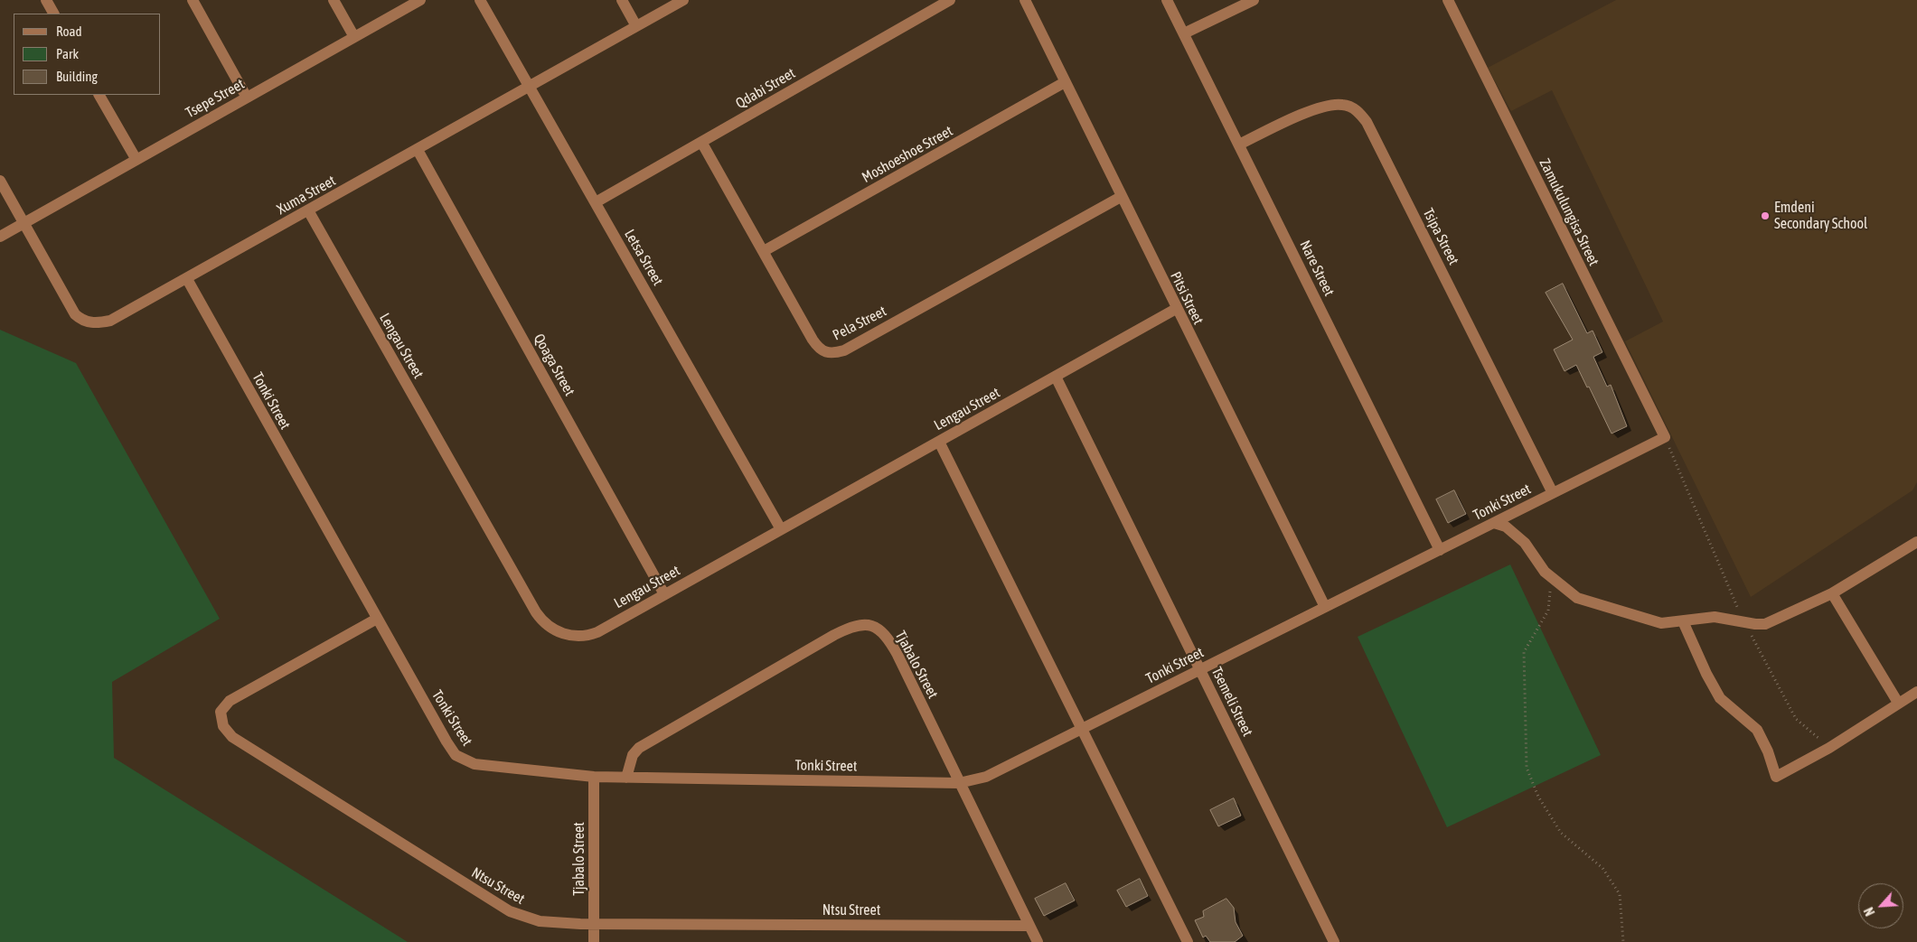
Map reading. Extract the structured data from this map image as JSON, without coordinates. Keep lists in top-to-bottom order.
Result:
{
  "streets": {
    "street": [
      "Qdabi Street",
      "Tsepe Street",
      "Moshoeshoe Street",
      "Xuma Street",
      "Zamukulungisa Street",
      "Tsipa Street",
      "Letsa Street",
      "Nare Street",
      "Pitsi Street",
      "Pela Street",
      "Lengau Street",
      "Qoaga Street",
      "Tonki Street",
      "Tjabalo Street",
      "Tsemeli Street",
      "Ntsu Street"
    ]
  },
  "crossings": [
    ["Qdabi Street", "Letsa Street"],
    ["Qdabi Street", "Pela Street"],
    ["Tsepe Street", "Xuma Street"],
    ["Moshoeshoe Street", "Pitsi Street"],
    ["Moshoeshoe Street", "Pela Street"],
    ["Xuma Street", "Letsa Street"],
    ["Xuma Street", "Lengau Street"],
    ["Xuma Street", "Qoaga Street"],
    ["Xuma Street", "Tonki Street"],
    ["Zamukulungisa Street", "Tonki Street"],
    ["Tsipa Street", "Nare Street"],
    ["Tsipa Street", "Tonki Street"],
    ["Letsa Street", "Lengau Street"],
    ["Nare Street", "Tonki Street"],
    ["Pitsi Street", "Pela Street"],
    ["Pitsi Street", "Lengau Street"],
    ["Pitsi Street", "Tonki Street"],
    ["Lengau Street", "Qoaga Street"],
    ["Lengau Street", "Tsemeli Street"],
    ["Tonki Street", "Tjabalo Street"],
    ["Tonki Street", "Tsemeli Street"],
    ["Tonki Street", "Ntsu Street"],
    ["Tjabalo Street", "Ntsu Street"]
  ],
  "places": ["Emdeni Secondary School"],
  "legend": ["Road", "Park", "Building"],
  "north": "bottom left"
}
